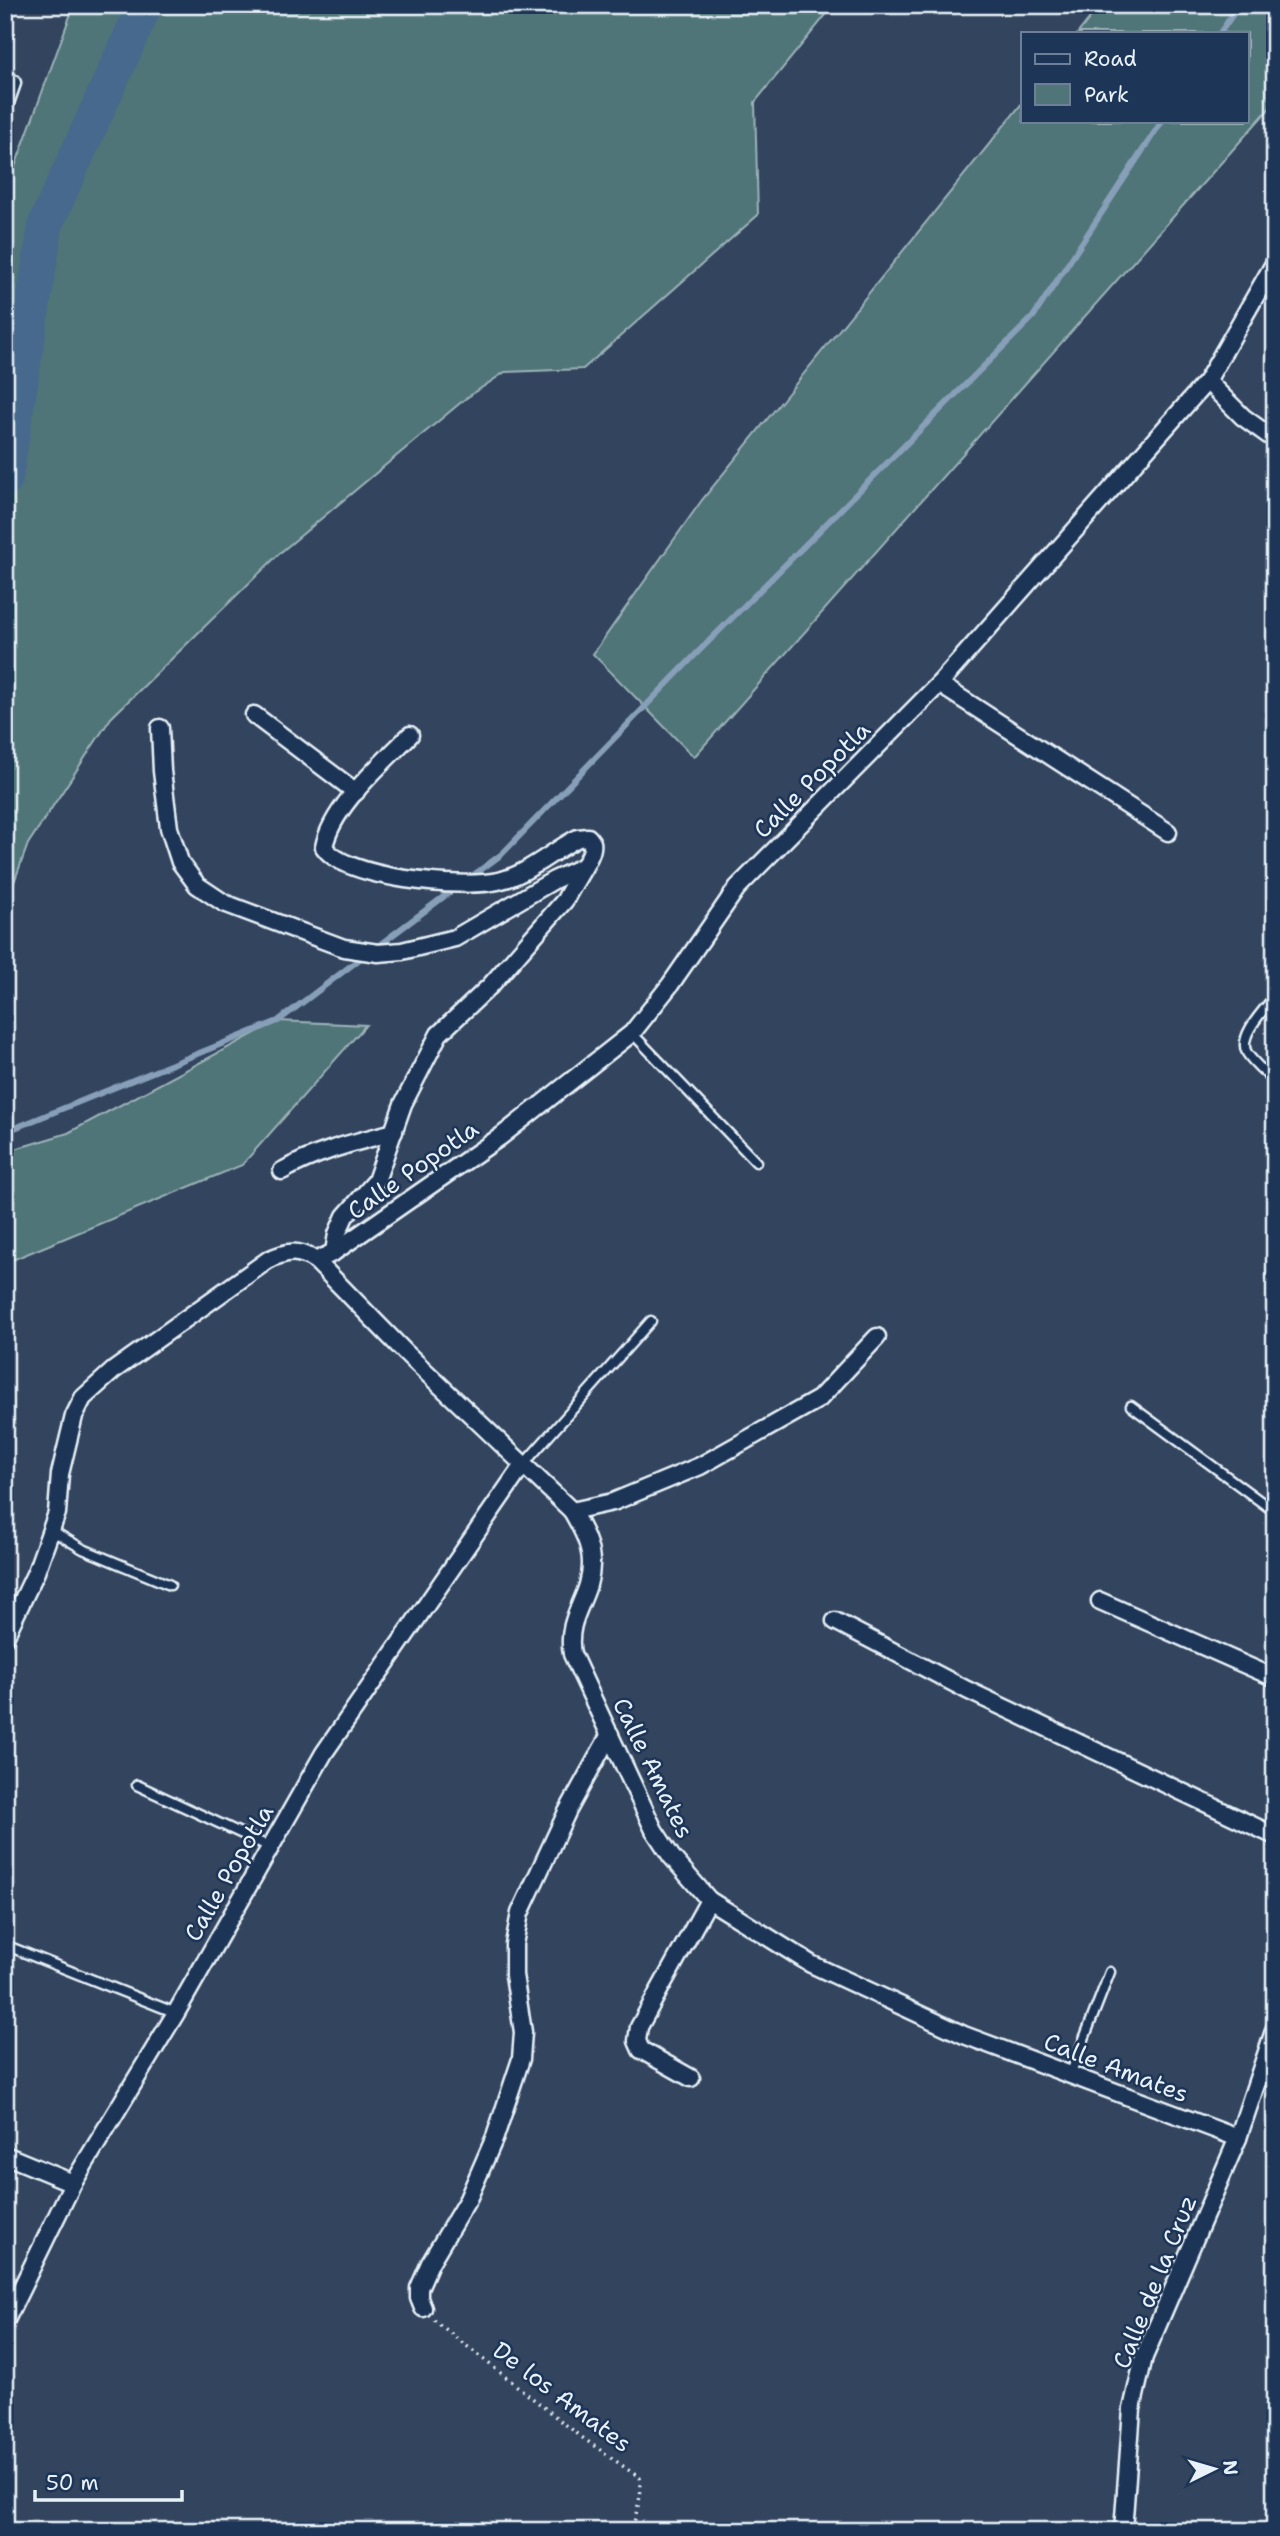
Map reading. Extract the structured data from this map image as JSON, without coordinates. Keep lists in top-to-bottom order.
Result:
{
  "streets": {
    "street": ["Calle Popotla", "Calle Amates", "Calle de la Cruz"],
    "path": ["De los Amates"]
  },
  "crossings": [
    ["Calle Popotla", "Calle Amates"],
    ["Calle Amates", "Calle de la Cruz"]
  ],
  "legend": ["Road", "Park"],
  "scale_bar": "50 m",
  "north": "right"
}
